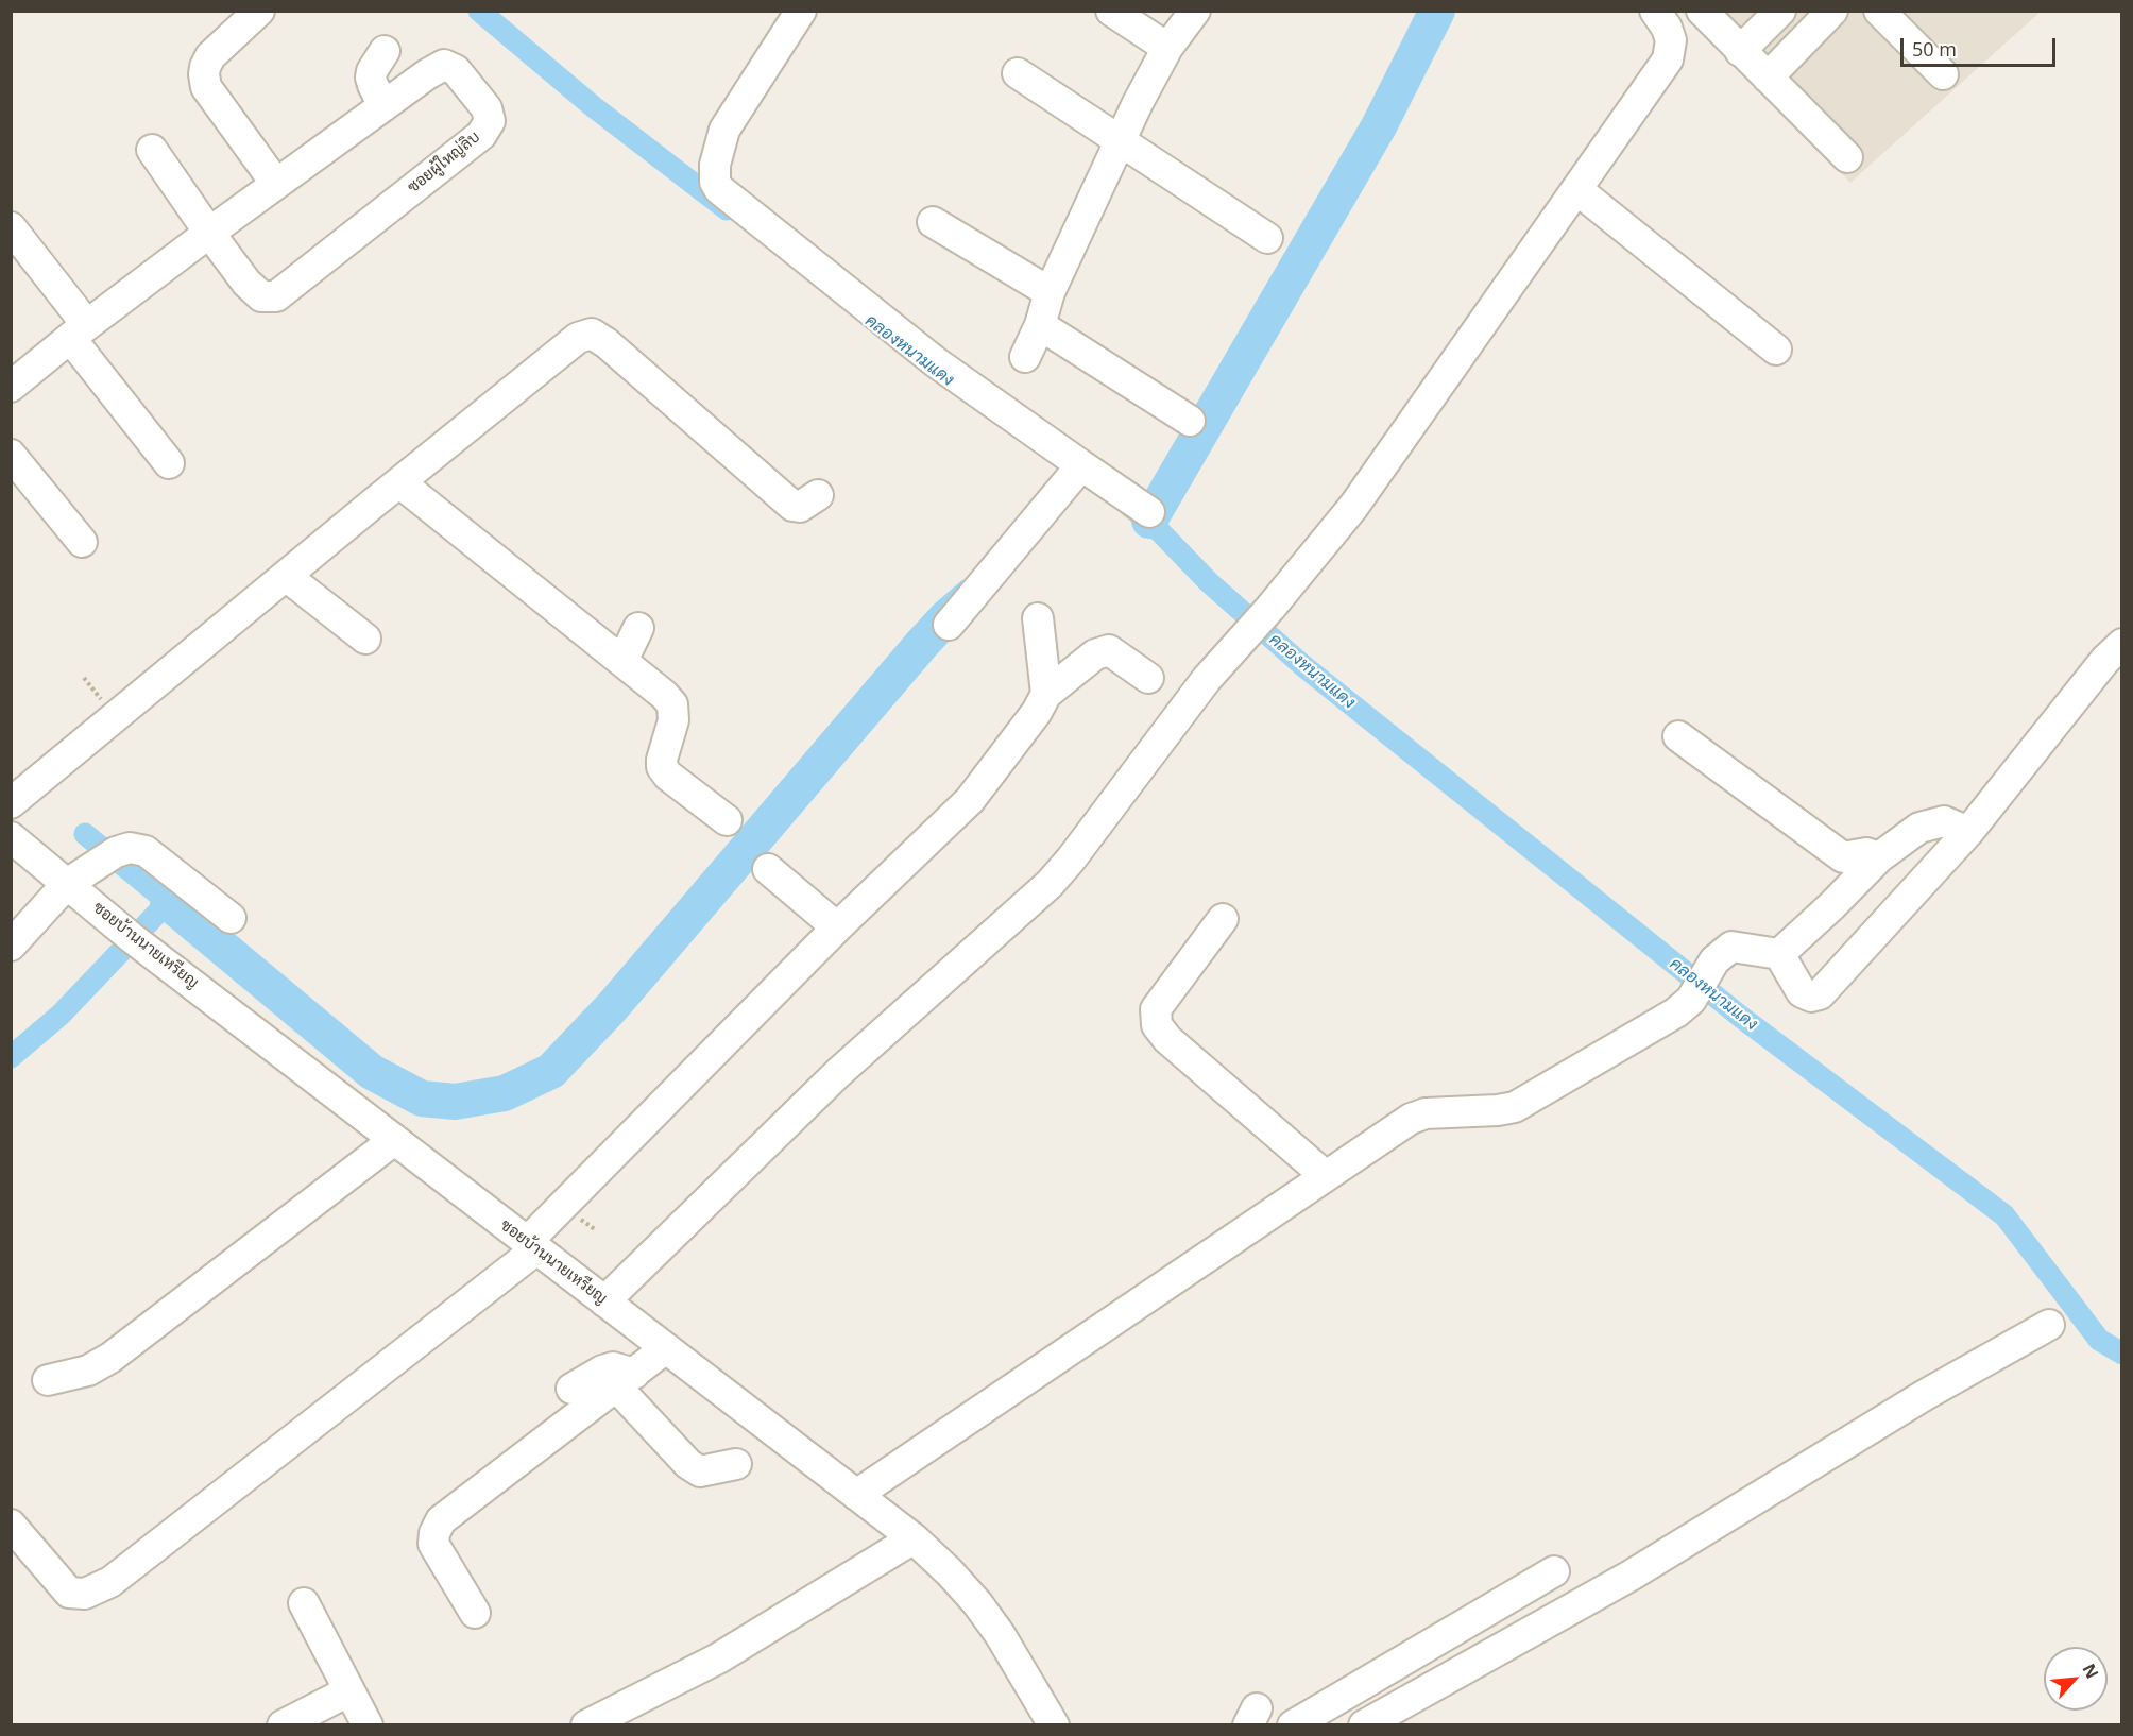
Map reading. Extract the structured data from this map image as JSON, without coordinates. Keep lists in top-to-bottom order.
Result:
{
  "streets": {
    "street": ["ซอยผู้ใหญ่ลิบ", "ซอยบ้านนายเหรียญ"]
  },
  "water": ["คลองหนามแดง"],
  "scale_bar": "50 m",
  "north": "top right"
}
